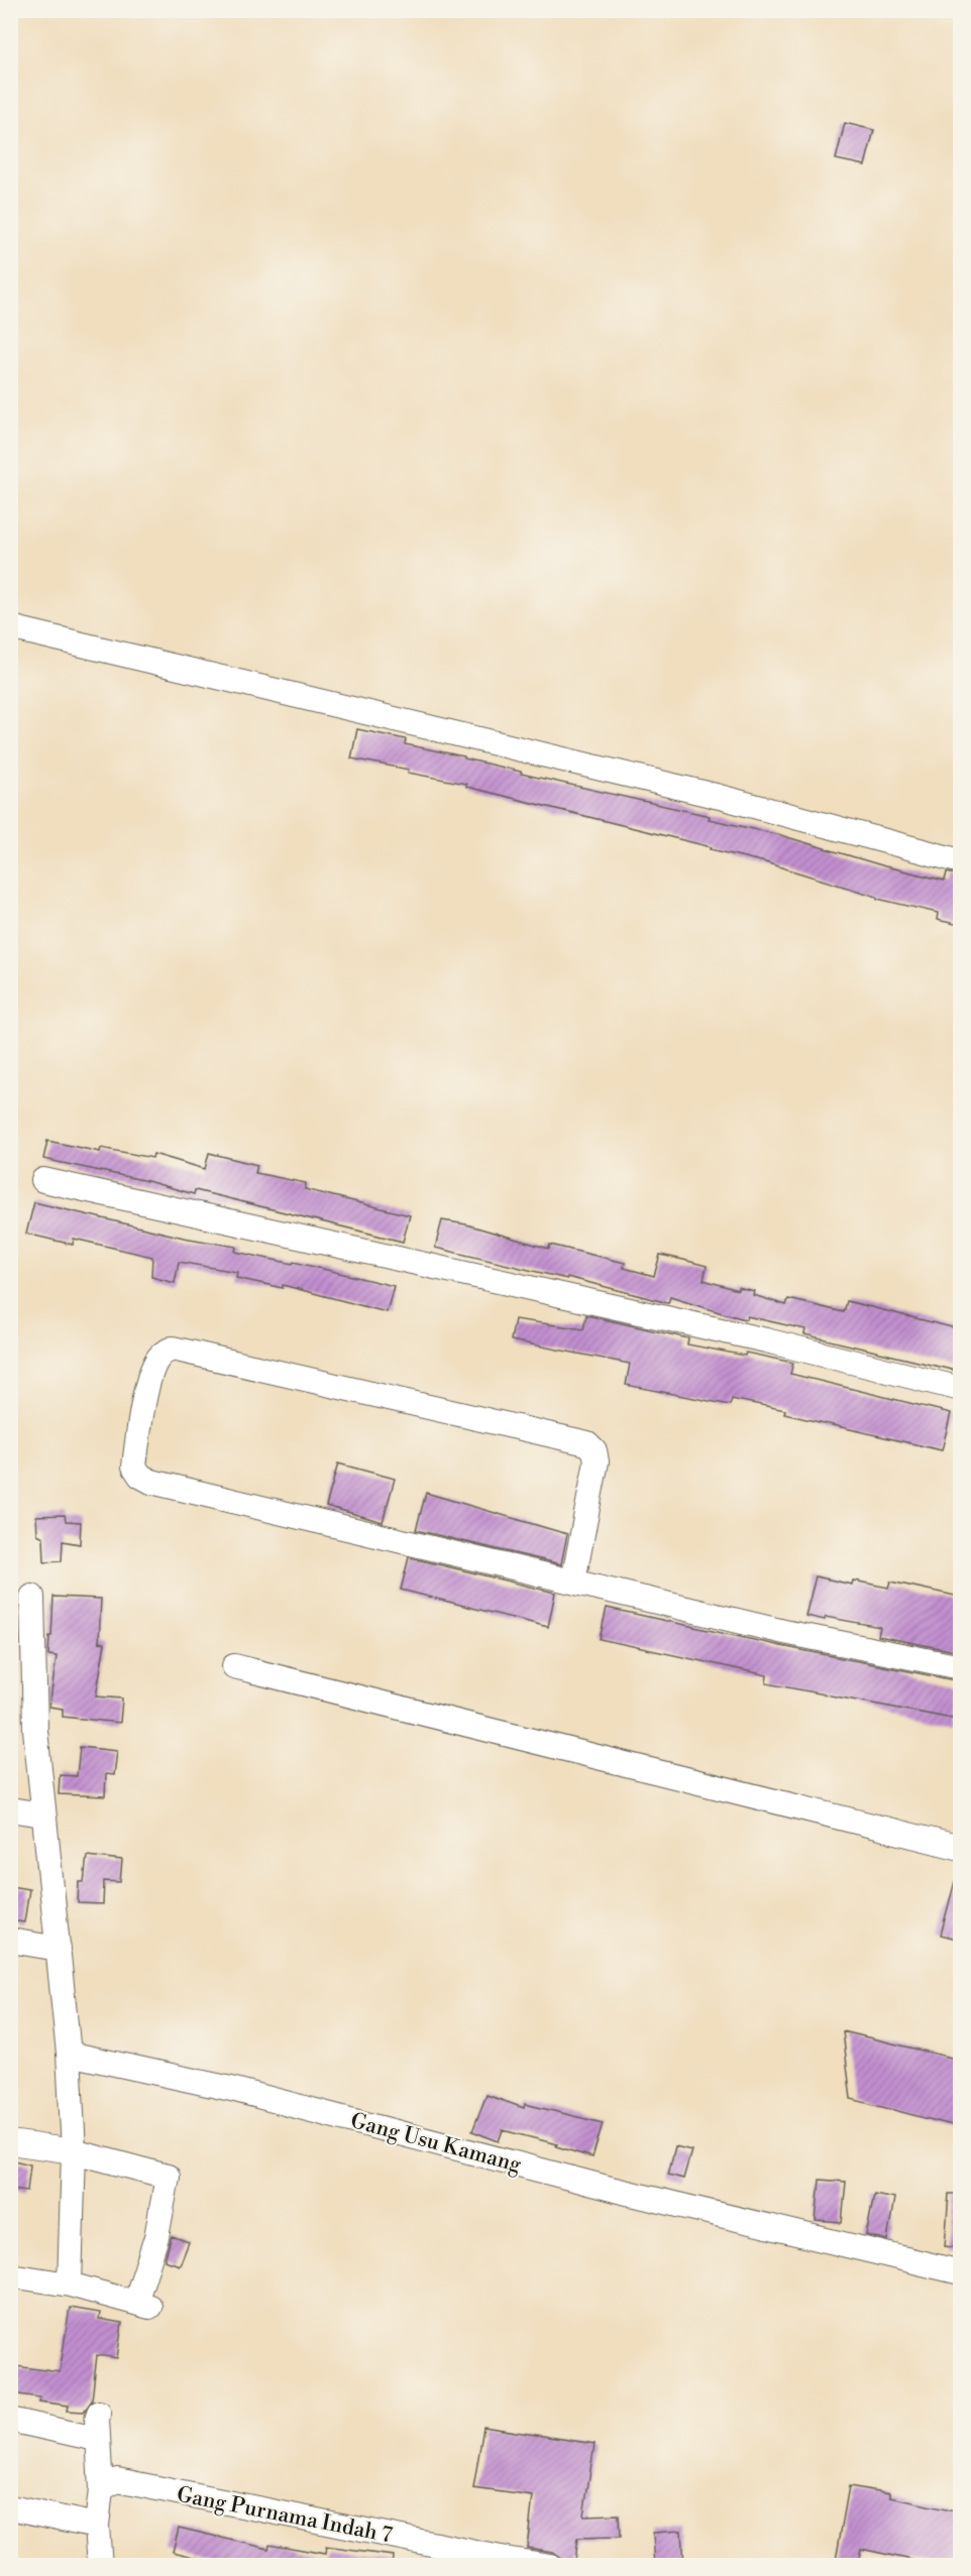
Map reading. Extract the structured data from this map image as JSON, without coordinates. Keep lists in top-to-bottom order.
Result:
{
  "streets": {
    "street": ["Gang Usu Kamang", "Gang Purnama Indah 7"]
  }
}
